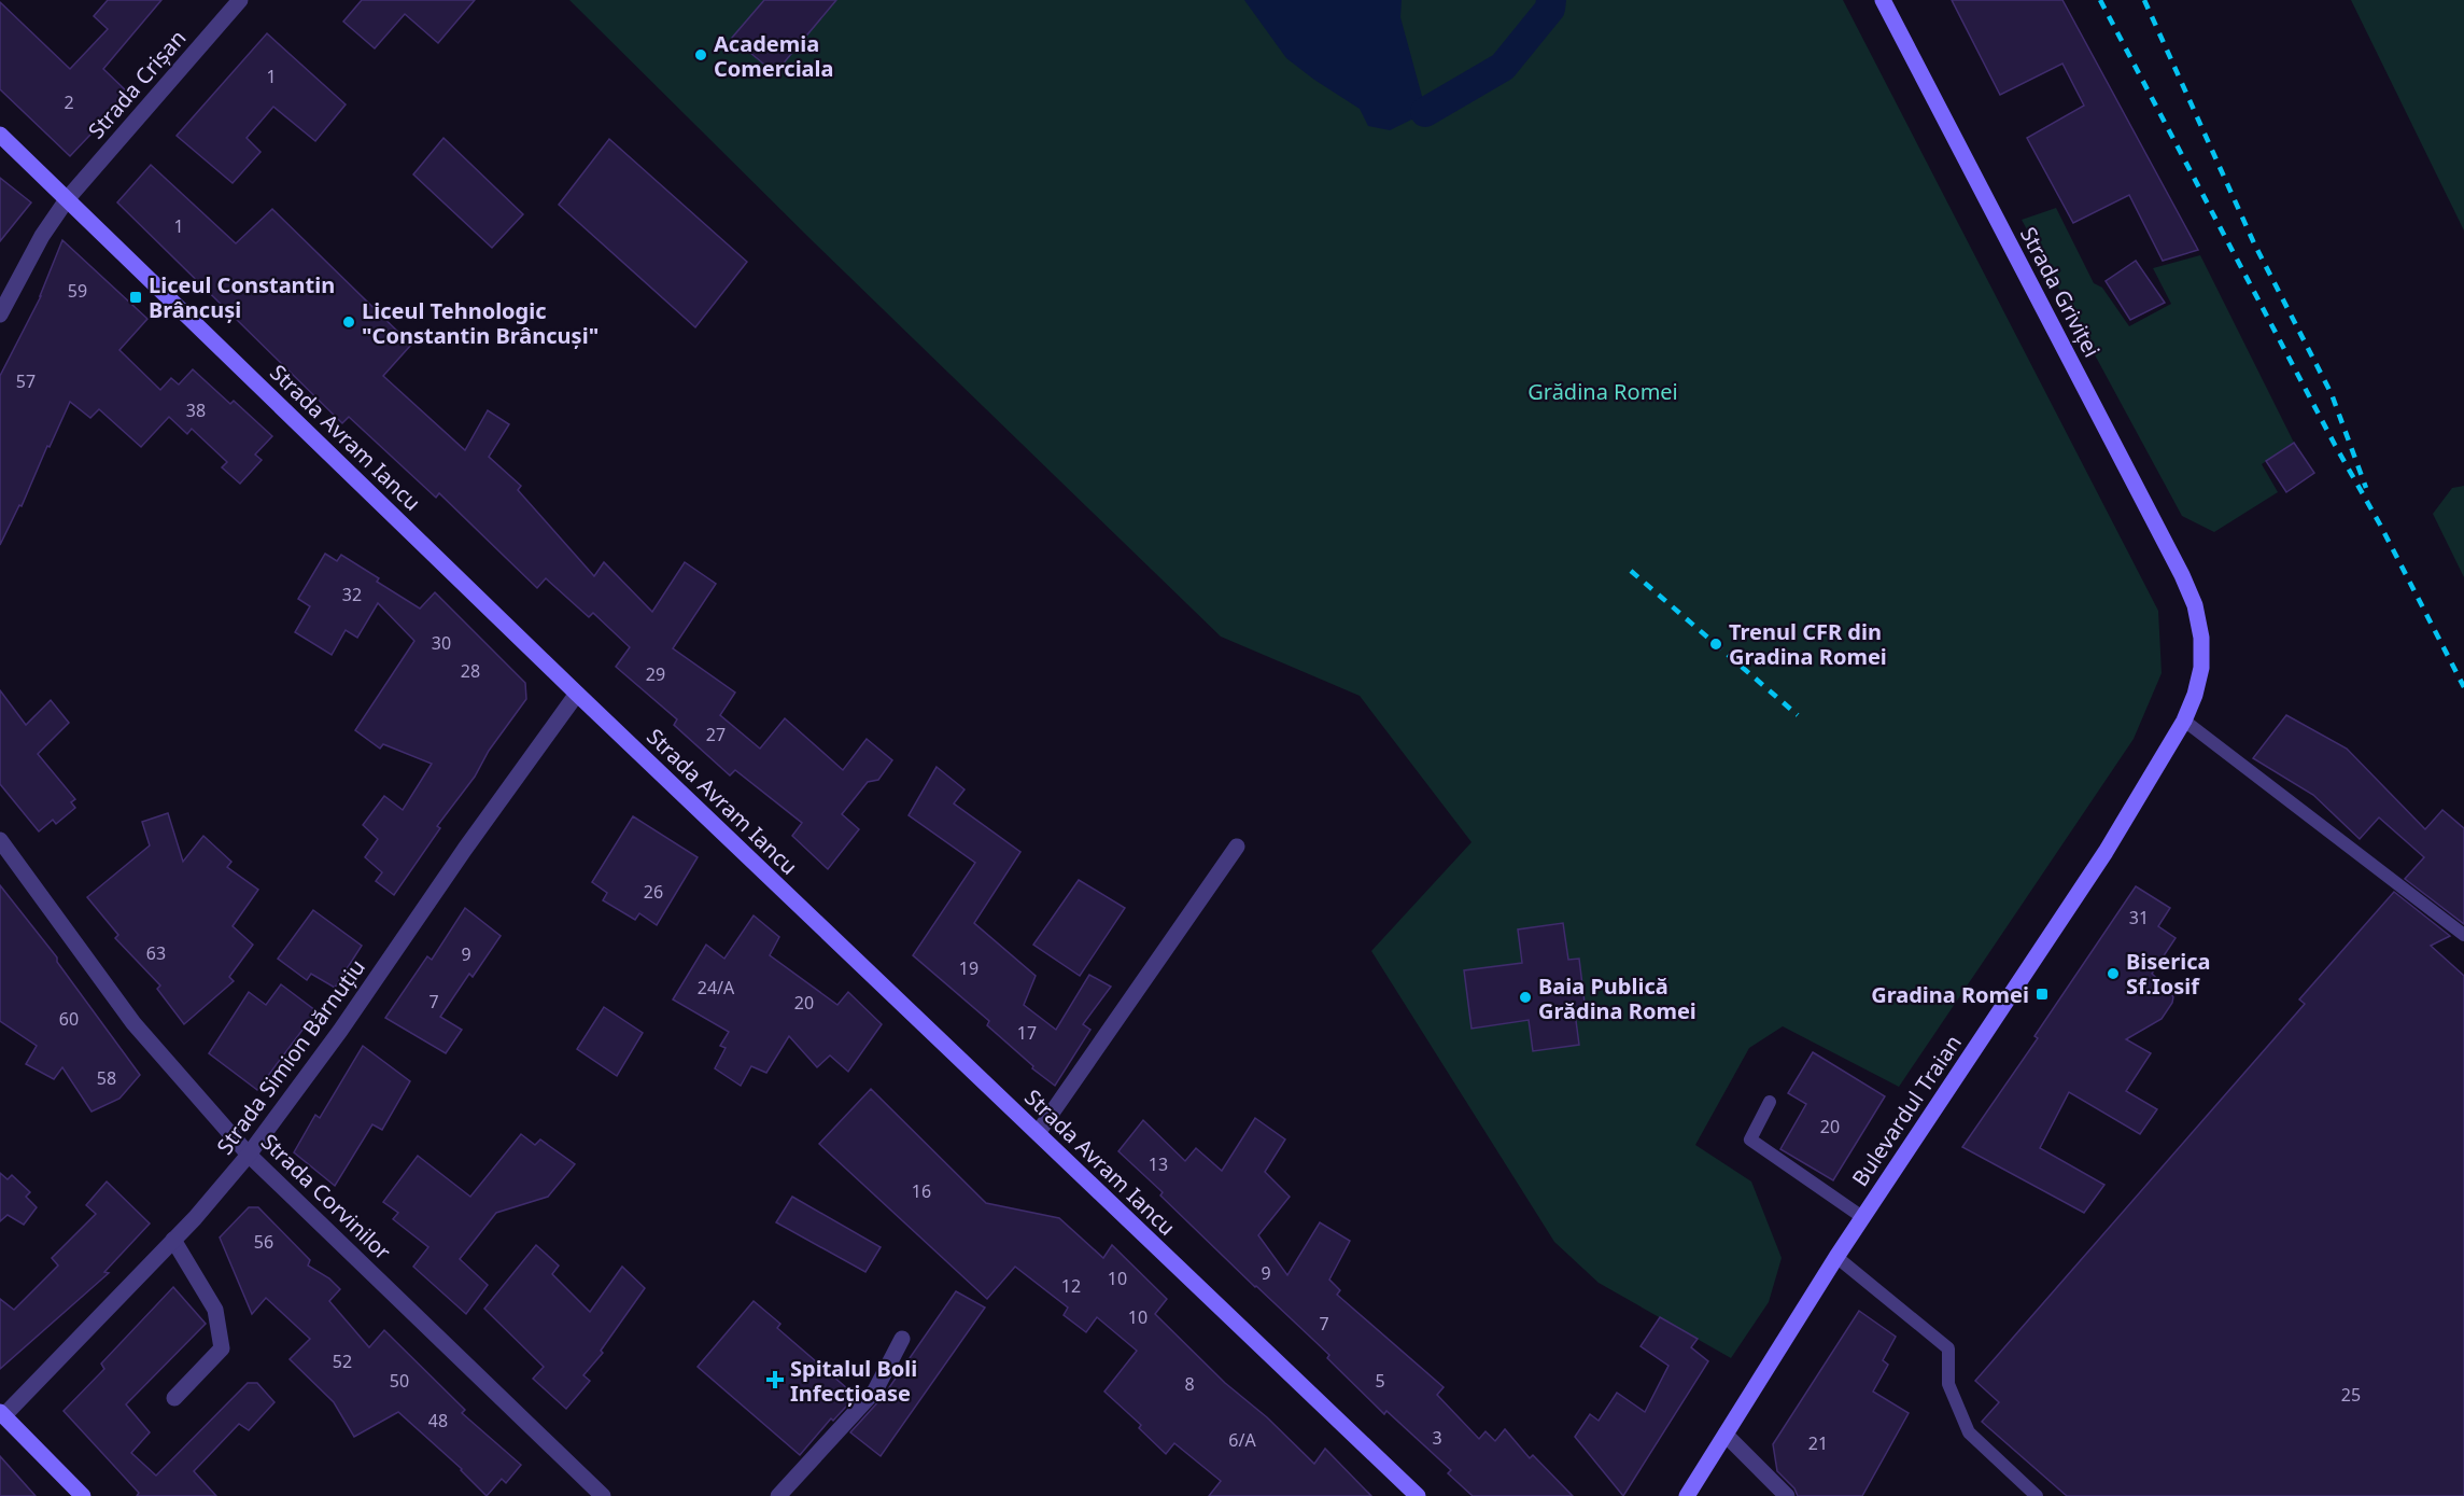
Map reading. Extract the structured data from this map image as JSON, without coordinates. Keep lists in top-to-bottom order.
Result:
{
  "streets": {
    "street": [
      "Strada Crișan",
      "Strada Griviței",
      "Strada Avram Iancu",
      "Strada Simion Bărnuțiu",
      "Bulevardul Traian",
      "Strada Corvinilor"
    ]
  },
  "crossings": [
    ["Strada Crișan", "Strada Avram Iancu"],
    ["Strada Griviței", "Bulevardul Traian"],
    ["Strada Avram Iancu", "Strada Simion Bărnuțiu"],
    ["Strada Simion Bărnuțiu", "Strada Corvinilor"]
  ],
  "parks": ["Grădina Romei"],
  "places": {
    "other": [
      "Academia Comerciala",
      "Liceul Tehnologic \"Constantin Brâncuși\"",
      "Trenul CFR din Gradina Romei",
      "Biserica Sf.Iosif",
      "Baia Publică Grădina Romei"
    ],
    "transit": ["Liceul Constantin Brâncuși", "Gradina Romei"],
    "health": ["Spitalul Boli Infecțioase"]
  },
  "house_numbers": [
    "1",
    "2",
    "1",
    "59",
    "57",
    "38",
    "32",
    "30",
    "28",
    "29",
    "27",
    "26",
    "31",
    "63",
    "9",
    "19",
    "24/A",
    "7",
    "20",
    "60",
    "17",
    "58",
    "20",
    "13",
    "16",
    "56",
    "9",
    "10",
    "12",
    "10",
    "7",
    "52",
    "50",
    "5",
    "8",
    "25",
    "48",
    "3",
    "6/A",
    "21"
  ]
}
